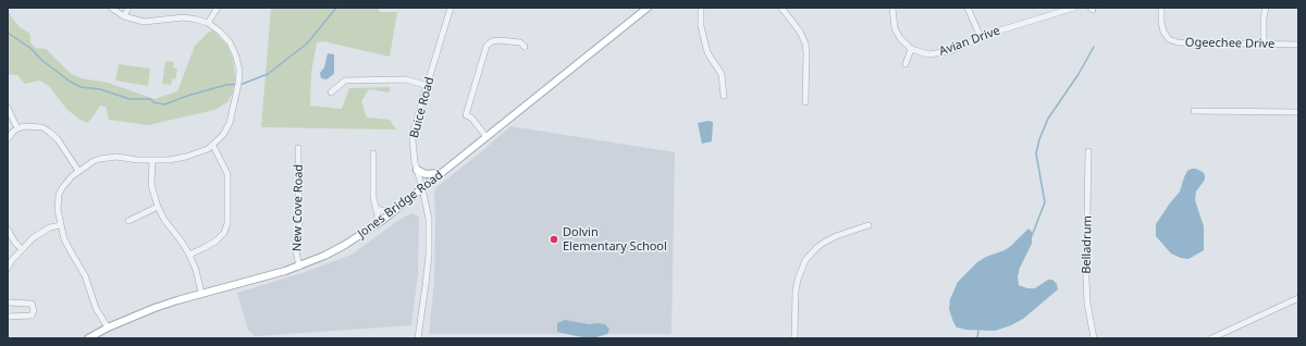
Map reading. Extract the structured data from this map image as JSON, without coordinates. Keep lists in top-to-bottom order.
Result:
{
  "streets": {
    "main road": ["Jones Bridge Road"],
    "street": [
      "Avian Drive",
      "Ogeechee Drive",
      "Buice Road",
      "New Cove Road",
      "Belladrum"
    ]
  },
  "crossings": [
    ["Buice Road", "Jones Bridge Road"],
    ["Jones Bridge Road", "New Cove Road"]
  ],
  "places": ["Dolvin Elementary School"]
}
